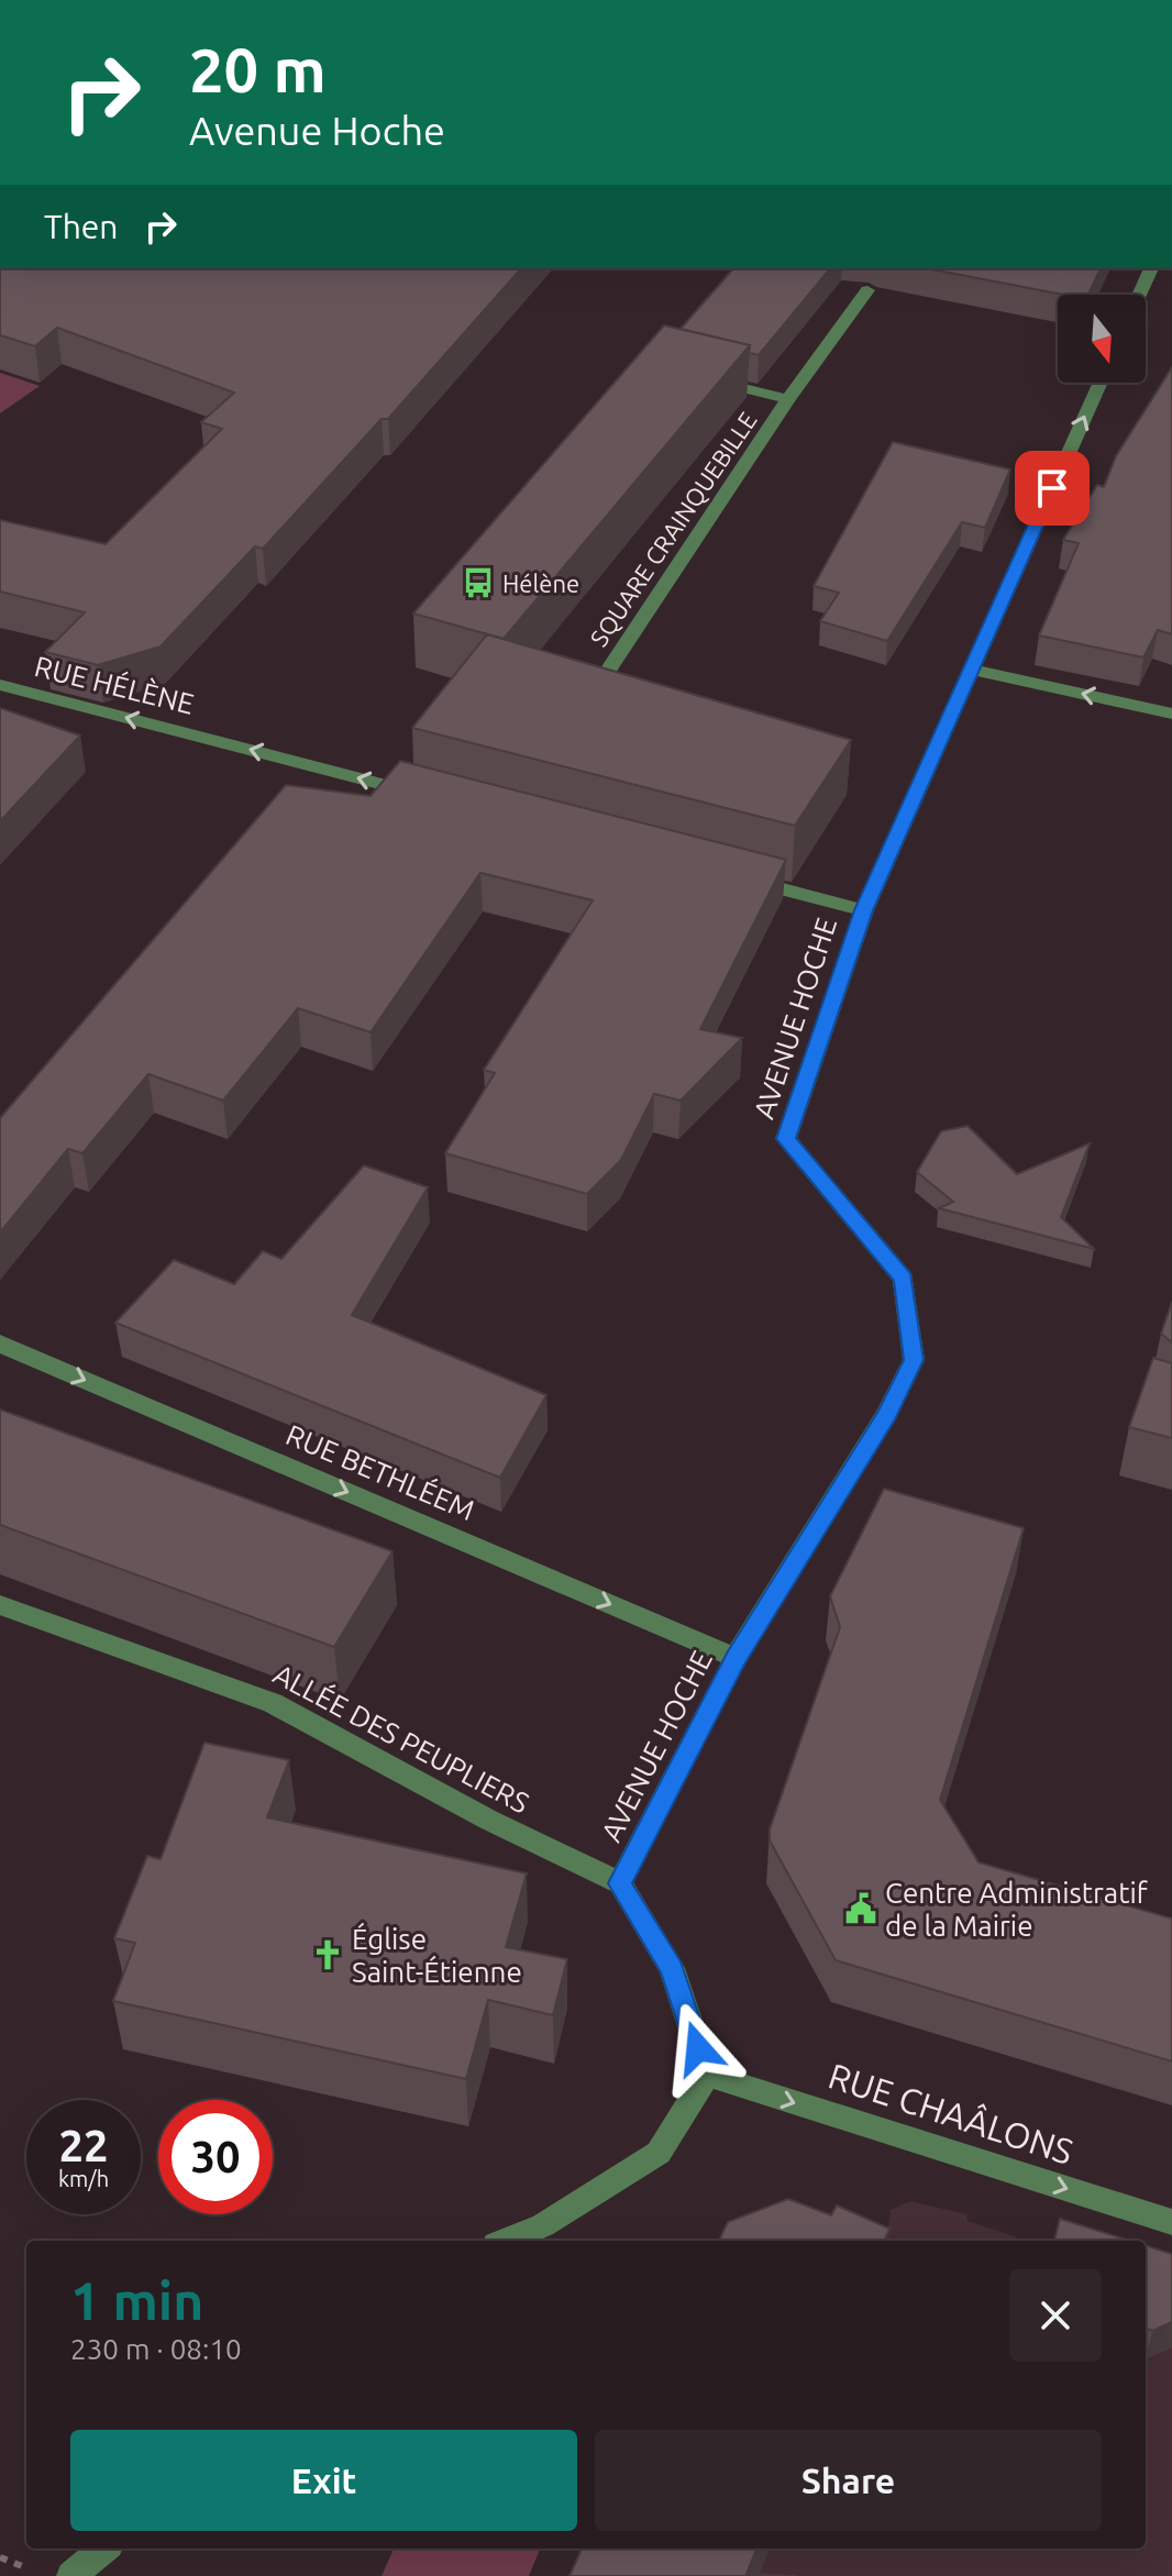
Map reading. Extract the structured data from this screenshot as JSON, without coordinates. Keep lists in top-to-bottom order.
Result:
{
  "streets": {
    "street": [
      "SQUARE CRAINQUEBILLE",
      "RUE HÉLÈNE",
      "AVENUE HOCHE",
      "RUE BETHLÉEM",
      "ALLÉE DES PEUPLIERS",
      "RUE CHAÂLONS"
    ]
  },
  "crossings": [
    ["AVENUE HOCHE", "RUE BETHLÉEM"],
    ["AVENUE HOCHE", "ALLÉE DES PEUPLIERS"]
  ],
  "one_way": ["RUE HÉLÈNE", "RUE BETHLÉEM", "RUE CHAÂLONS"],
  "places": {
    "bus stop": ["Hélène"],
    "public building": ["Centre Administratif de la Mairie"],
    "church": ["Église Saint-Étienne"]
  },
  "north": "bottom",
  "page": {
    "turn": ["20 m", "Avenue Hoche"],
    "then": "Then",
    "speed": "22 km/h",
    "limit": "30",
    "heading": ["1 min", "230 m · 08:10"],
    "buttons": ["Exit", "Share"]
  }
}
